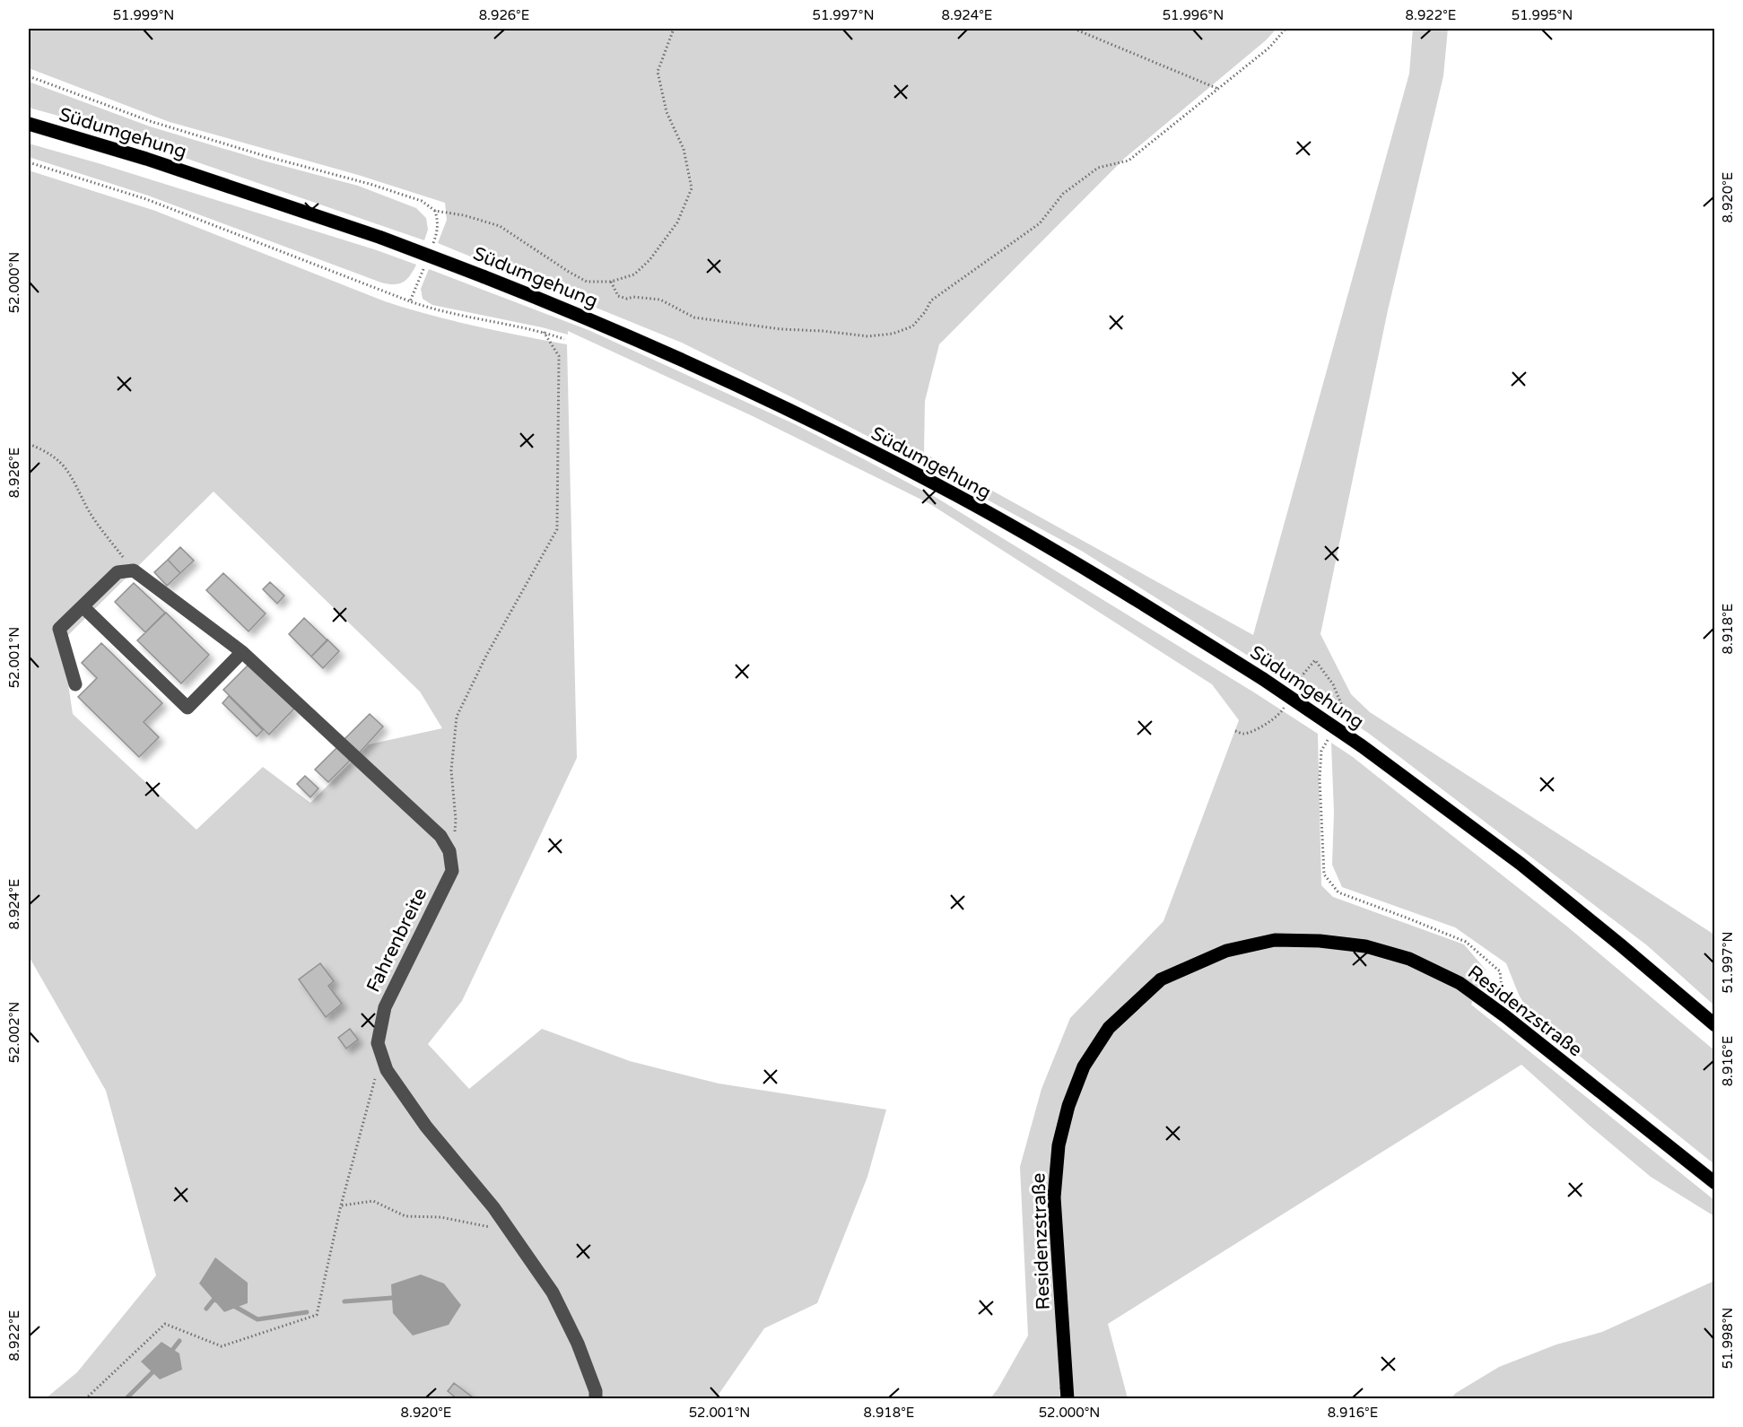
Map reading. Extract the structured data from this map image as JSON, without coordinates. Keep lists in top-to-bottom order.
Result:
{
  "streets": {
    "main road": ["Südumgehung", "Residenzstraße"],
    "lane": ["Fahrenbreite"]
  },
  "coordinates": [
    "51.999°N",
    "8.926°E",
    "51.997°N",
    "8.924°E",
    "51.996°N",
    "8.922°E",
    "51.995°N",
    "8.920°E",
    "52.000°N",
    "8.918°E",
    "52.001°N",
    "52.002°N",
    "8.916°E",
    "51.998°N"
  ]
}
